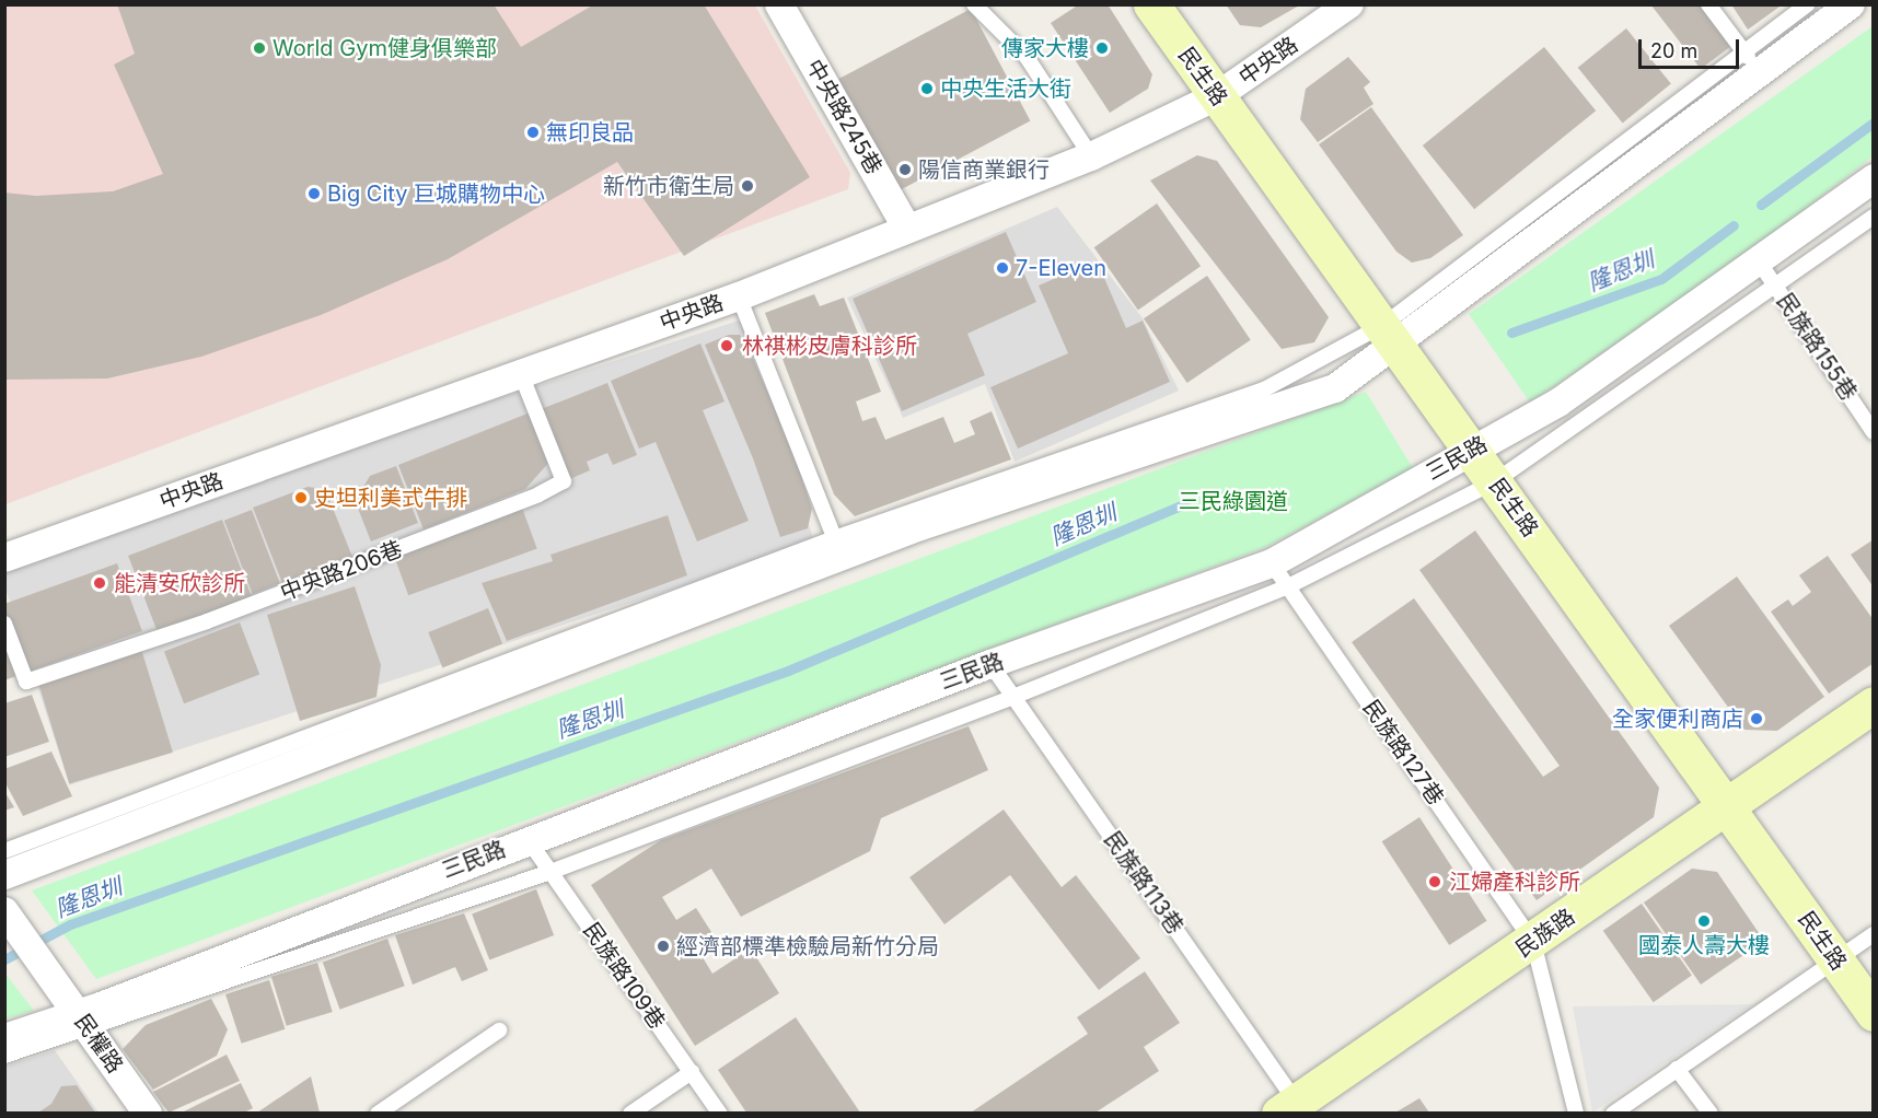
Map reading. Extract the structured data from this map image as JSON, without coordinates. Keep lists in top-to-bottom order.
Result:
{
  "streets": {
    "street": [
      "中央路",
      "民生路",
      "中央路245巷",
      "三民路",
      "民族路",
      "民權路"
    ],
    "lane": [
      "民族路155巷",
      "中央路206巷",
      "民族路127巷",
      "民族路113巷",
      "民族路109巷"
    ]
  },
  "crossings": [
    ["中央路", "民生路"],
    ["中央路", "中央路245巷"],
    ["中央路", "中央路206巷"],
    ["民生路", "三民路"],
    ["民生路", "民族路"],
    ["民族路155巷", "三民路"],
    ["三民路", "民族路127巷"],
    ["三民路", "民族路113巷"],
    ["三民路", "民族路109巷"],
    ["三民路", "民權路"],
    ["民族路127巷", "民族路"],
    ["民族路113巷", "民族路"]
  ],
  "water": ["隆恩圳"],
  "parks": ["三民綠園道"],
  "places": [
    "World Gym健身俱樂部",
    "傳家大樓",
    "中央生活大街",
    "無印良品",
    "陽信商業銀行",
    "新竹市衛生局",
    "Big City 巨城購物中心",
    "7-Eleven",
    "林祺彬皮膚科診所",
    "史坦利美式牛排",
    "能清安欣診所",
    "全家便利商店",
    "江婦產科診所",
    "國泰人壽大樓",
    "經濟部標準檢驗局新竹分局"
  ],
  "scale_bar": "20 m"
}
